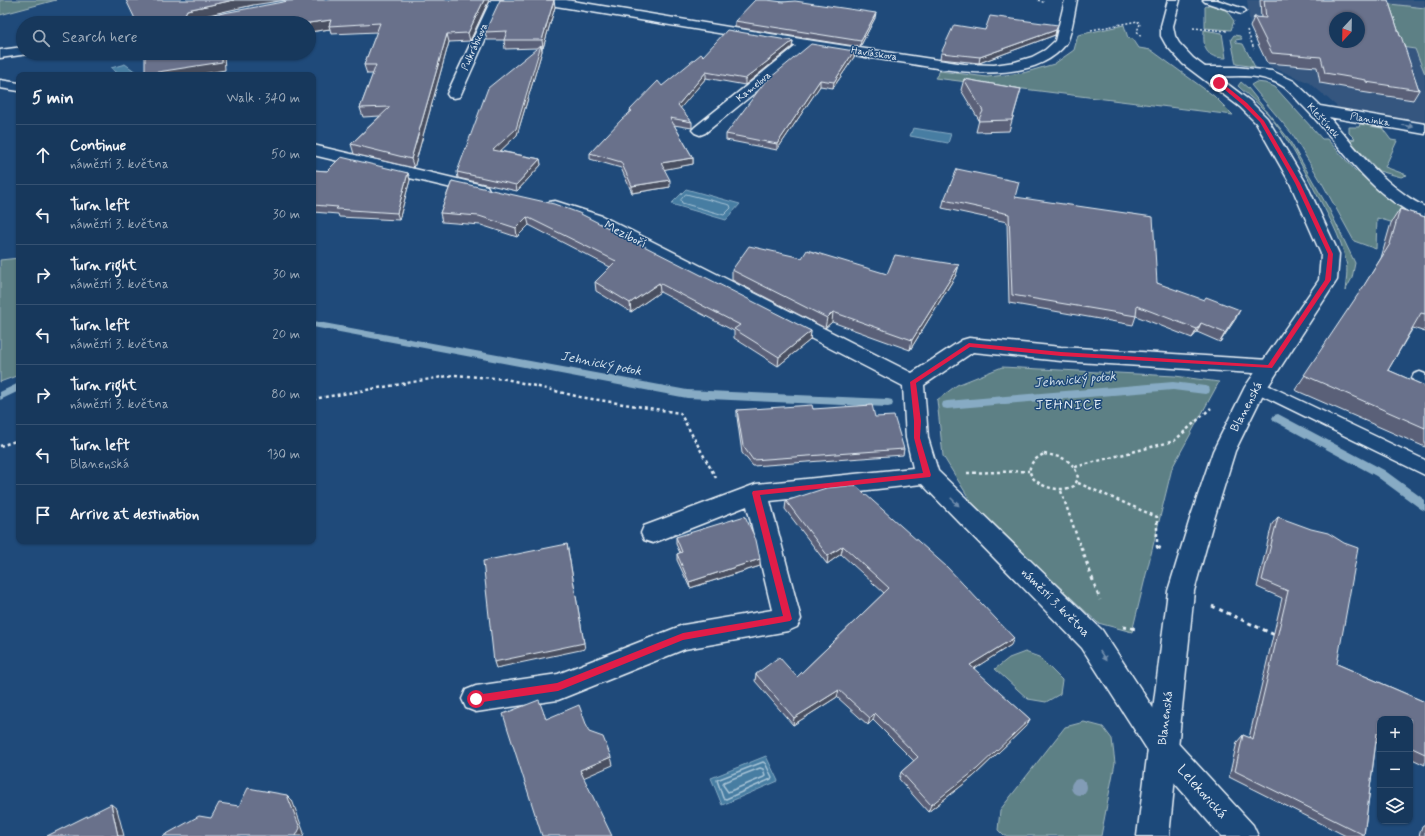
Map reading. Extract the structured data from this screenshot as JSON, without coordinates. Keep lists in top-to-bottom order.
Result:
{
  "streets": {
    "street": [
      "Pulkrábkova",
      "Havláskova",
      "Kamelova",
      "Planinka",
      "Kleštínek",
      "Meziboří",
      "Blanenská",
      "náměstí 3. května",
      "Lelekovická"
    ]
  },
  "crossings": [
    ["Havláskova", "Kamelova"],
    ["Planinka", "Kleštínek"],
    ["Kleštínek", "Blanenská"],
    ["Blanenská", "náměstí 3. května"],
    ["Blanenská", "Lelekovická"],
    ["náměstí 3. května", "Lelekovická"]
  ],
  "one_way": ["Planinka", "náměstí 3. května"],
  "districts": ["JEHNICE"],
  "water": ["Jehnický potok"],
  "north": "bottom",
  "page": {
    "search": "Search here",
    "heading": ["5 min", "Walk · 340 m"],
    "list": [
      ["Continue", "náměstí 3. května", "50 m"],
      ["Turn left", "náměstí 3. května", "30 m"],
      ["Turn right", "náměstí 3. května", "30 m"],
      ["Turn left", "náměstí 3. května", "20 m"],
      ["Turn right", "náměstí 3. května", "80 m"],
      ["Turn left", "Blanenská", "130 m"],
      "Arrive at destination"
    ],
    "map_buttons": ["+", "−"]
  }
}
